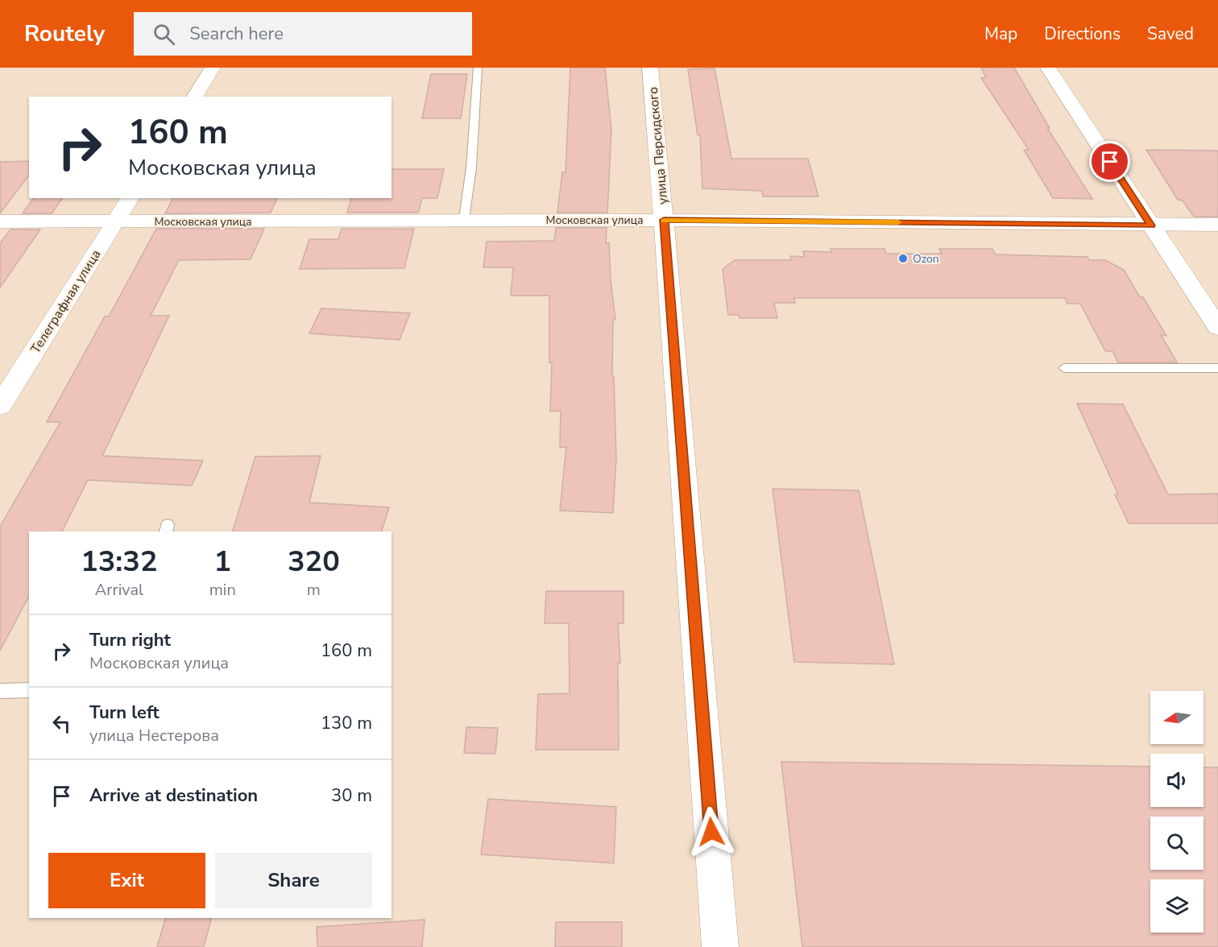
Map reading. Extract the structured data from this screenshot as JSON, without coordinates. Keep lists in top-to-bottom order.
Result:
{
  "streets": {
    "street": ["улица Персидского", "Московская улица", "Телеграфная улица"]
  },
  "crossings": [
    ["улица Персидского", "Московская улица"],
    ["Московская улица", "Телеграфная улица"]
  ],
  "places": ["Ozon"],
  "north": "left",
  "page": {
    "header": "Routely",
    "search": "Search here",
    "nav": ["Map", "Directions", "Saved"],
    "turn": ["160 m", "Московская улица"],
    "eta": [
      "13:32",
      "Arrival",
      "1",
      "min",
      "320",
      "m"
    ],
    "list": [
      {
        "name": "Turn right",
        "note": "Московская улица",
        "value": "160 m"
      },
      {
        "name": "Turn left",
        "note": "улица Нестерова",
        "value": "130 m"
      },
      {
        "name": "Arrive at destination",
        "value": "30 m"
      }
    ],
    "buttons": ["Exit", "Share"]
  }
}
